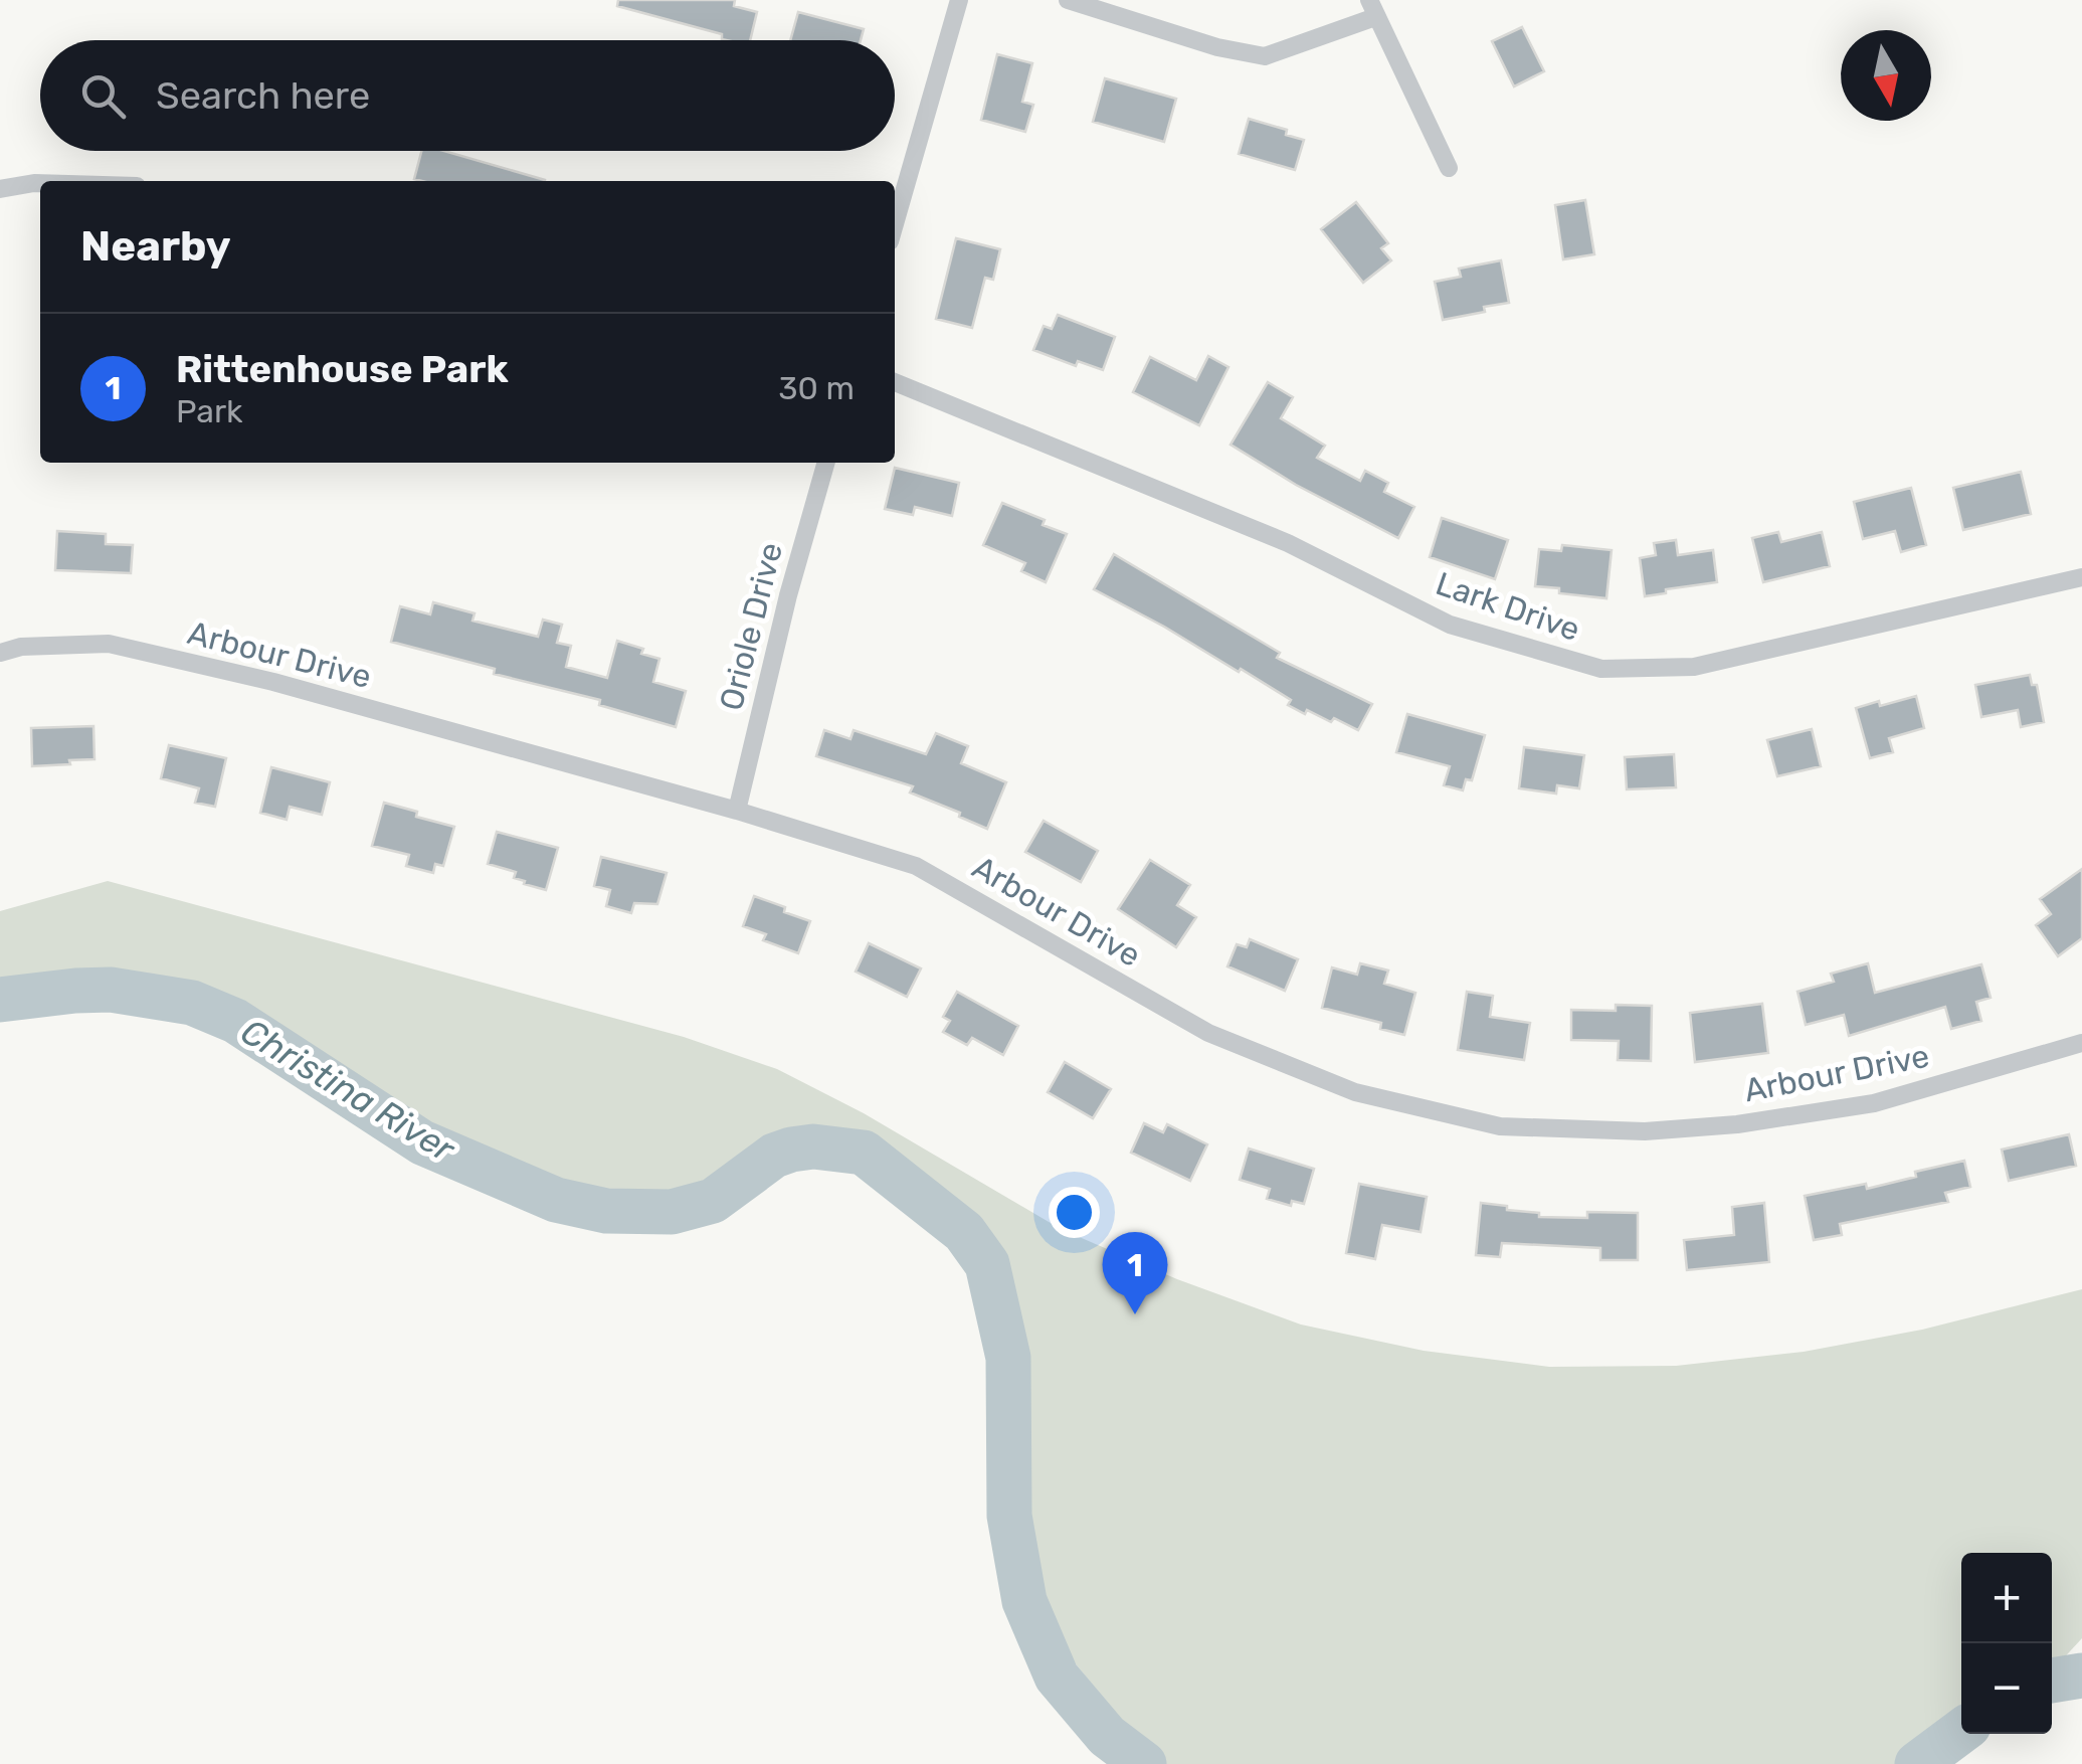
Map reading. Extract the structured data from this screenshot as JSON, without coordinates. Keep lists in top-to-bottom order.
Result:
{
  "streets": {
    "street": ["Lark Drive", "Oriole Drive", "Arbour Drive"]
  },
  "crossings": [
    ["Oriole Drive", "Arbour Drive"]
  ],
  "water": ["Christina River"],
  "north": "bottom",
  "page": {
    "search": "Search here",
    "heading": "Nearby",
    "list": [
      {
        "mark": "1",
        "name": "Rittenhouse Park",
        "note": "Park",
        "value": "30 m"
      }
    ],
    "pins": "1",
    "map_buttons": ["+", "−"]
  }
}
